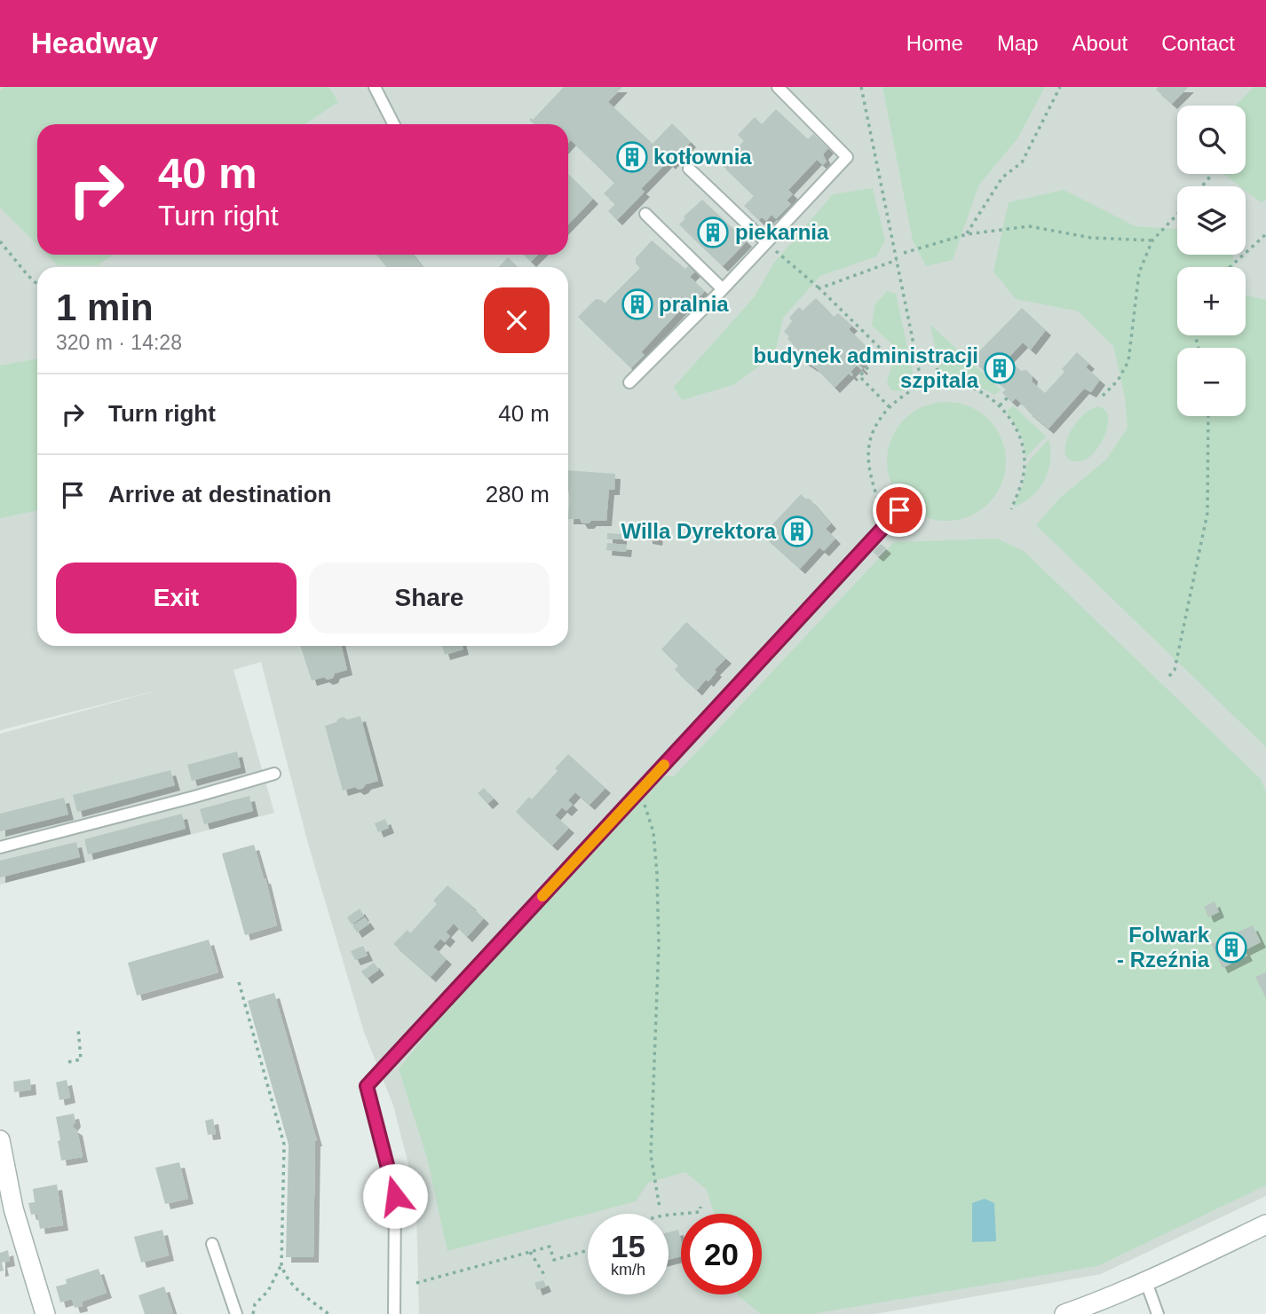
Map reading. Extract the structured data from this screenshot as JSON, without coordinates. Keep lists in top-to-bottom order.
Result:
{
  "places": {
    "building": [
      "kotłownia",
      "piekarnia",
      "pralnia",
      "budynek administracji szpitala",
      "Willa Dyrektora",
      "Folwark - Rzeźnia"
    ]
  },
  "page": {
    "header": "Headway",
    "nav": [
      "Home",
      "Map",
      "About",
      "Contact"
    ],
    "map_buttons": ["+", "−"],
    "turn": ["40 m", "Turn right"],
    "heading": ["1 min", "320 m · 14:28"],
    "list": [
      {
        "name": "Turn right",
        "value": "40 m"
      },
      {
        "name": "Arrive at destination",
        "value": "280 m"
      }
    ],
    "buttons": ["Exit", "Share"],
    "speed": "15 km/h",
    "limit": "20"
  }
}
